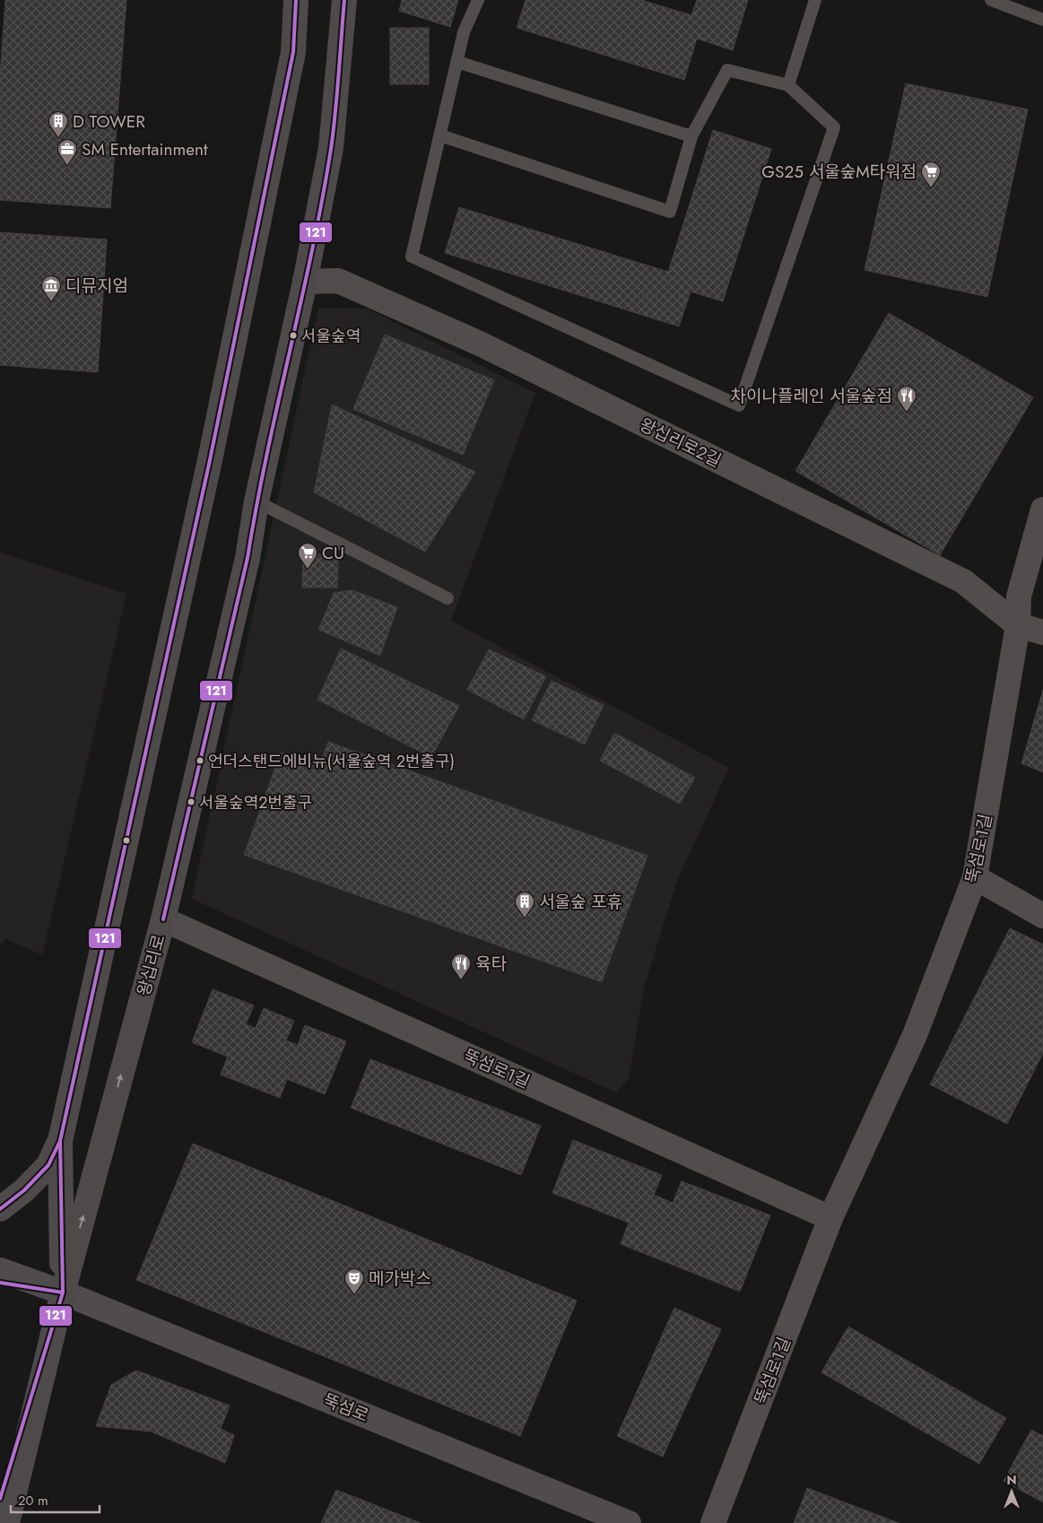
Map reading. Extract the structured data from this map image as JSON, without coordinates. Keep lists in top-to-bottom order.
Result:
{
  "streets": {
    "main road": ["왕십리로", "뚝섬로"],
    "street": ["왕십리로2길", "뚝섬로1길"]
  },
  "crossings": [
    ["왕십리로2길", "뚝섬로1길"],
    ["왕십리로2길", "왕십리로"],
    ["뚝섬로1길", "왕십리로"],
    ["왕십리로", "뚝섬로"]
  ],
  "places": {
    "building": ["D TOWER", "서울숲 포휴"],
    "office": ["SM Entertainment"],
    "supermarket": ["GS25 서울숲M타워점", "CU"],
    "museum": ["디뮤지엄"],
    "other": ["서울숲역", "언더스탠드에비뉴(서울숲역 2번출구)", "서울숲역2번출구"],
    "restaurant": ["차이나플레인 서울숲점", "육타"],
    "theatre": ["메가박스"]
  },
  "lines": ["transit line 121"],
  "scale_bar": "20 m",
  "north": "top"
}
